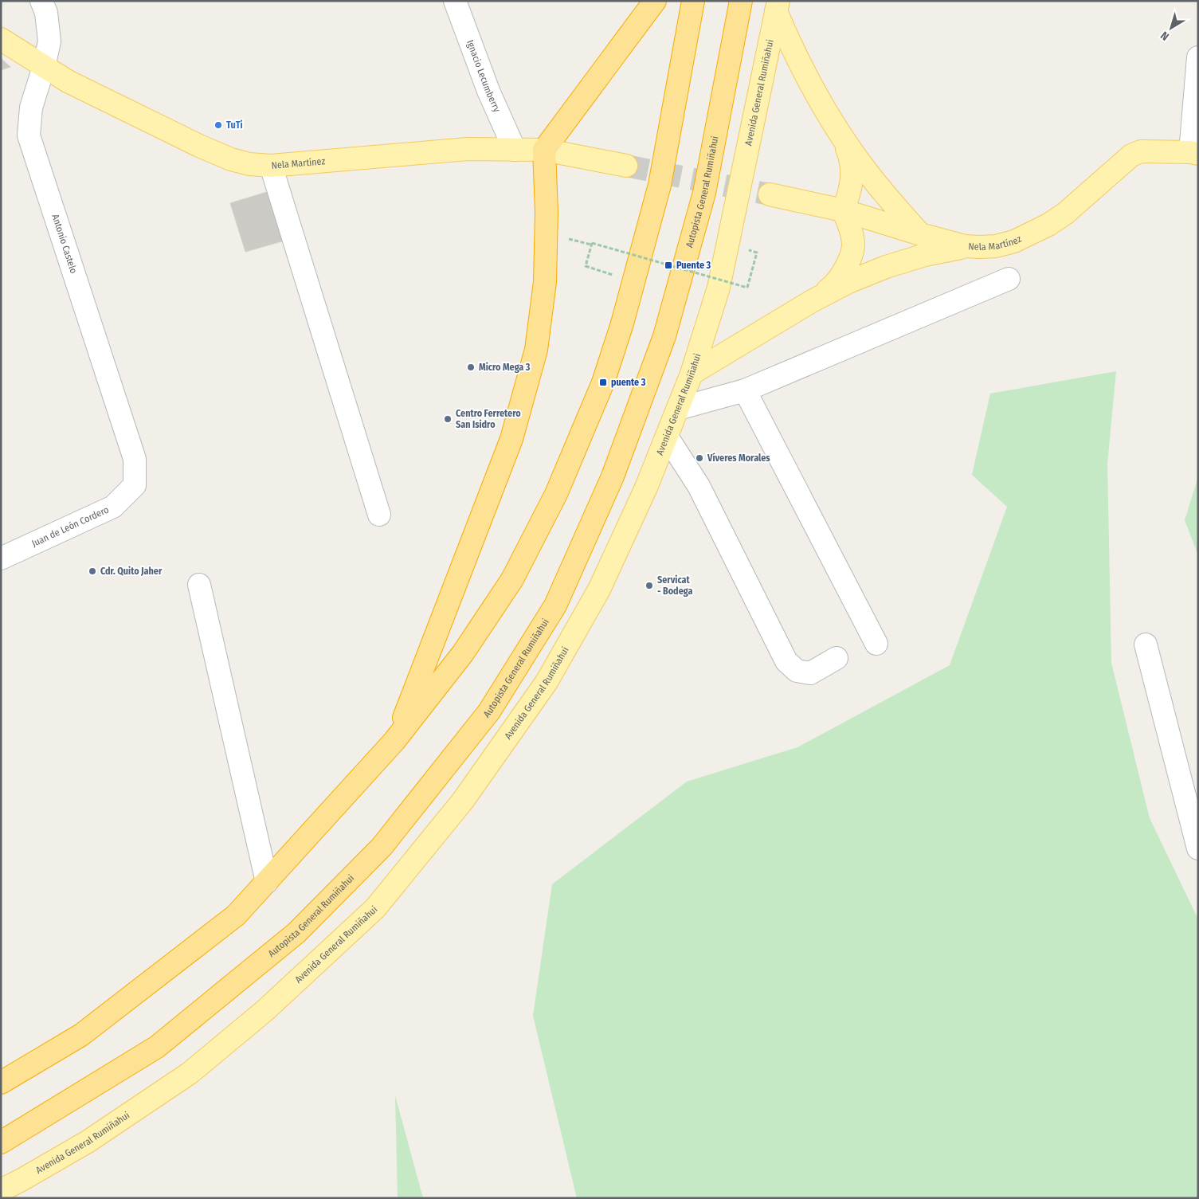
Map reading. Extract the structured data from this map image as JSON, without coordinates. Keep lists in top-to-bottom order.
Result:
{
  "streets": {
    "highway": ["Autopista General Rumiñahui"],
    "main road": ["Avenida General Rumiñahui", "Nela Martínez"],
    "street": ["Ignacio Lecumberry", "Antonio Castelo", "Juan de León Cordero"]
  },
  "crossings": [
    ["Ignacio Lecumberry", "Nela Martínez"],
    ["Nela Martínez", "Antonio Castelo"],
    ["Antonio Castelo", "Juan de León Cordero"]
  ],
  "places": {
    "other": [
      "TuTi",
      "Micro Mega 3",
      "Centro Ferretero San Isidro",
      "Víveres Morales",
      "Cdr. Quito Jaher",
      "Servicat - Bodega"
    ],
    "transit": ["Puente 3", "puente 3"]
  },
  "north": "bottom left"
}
